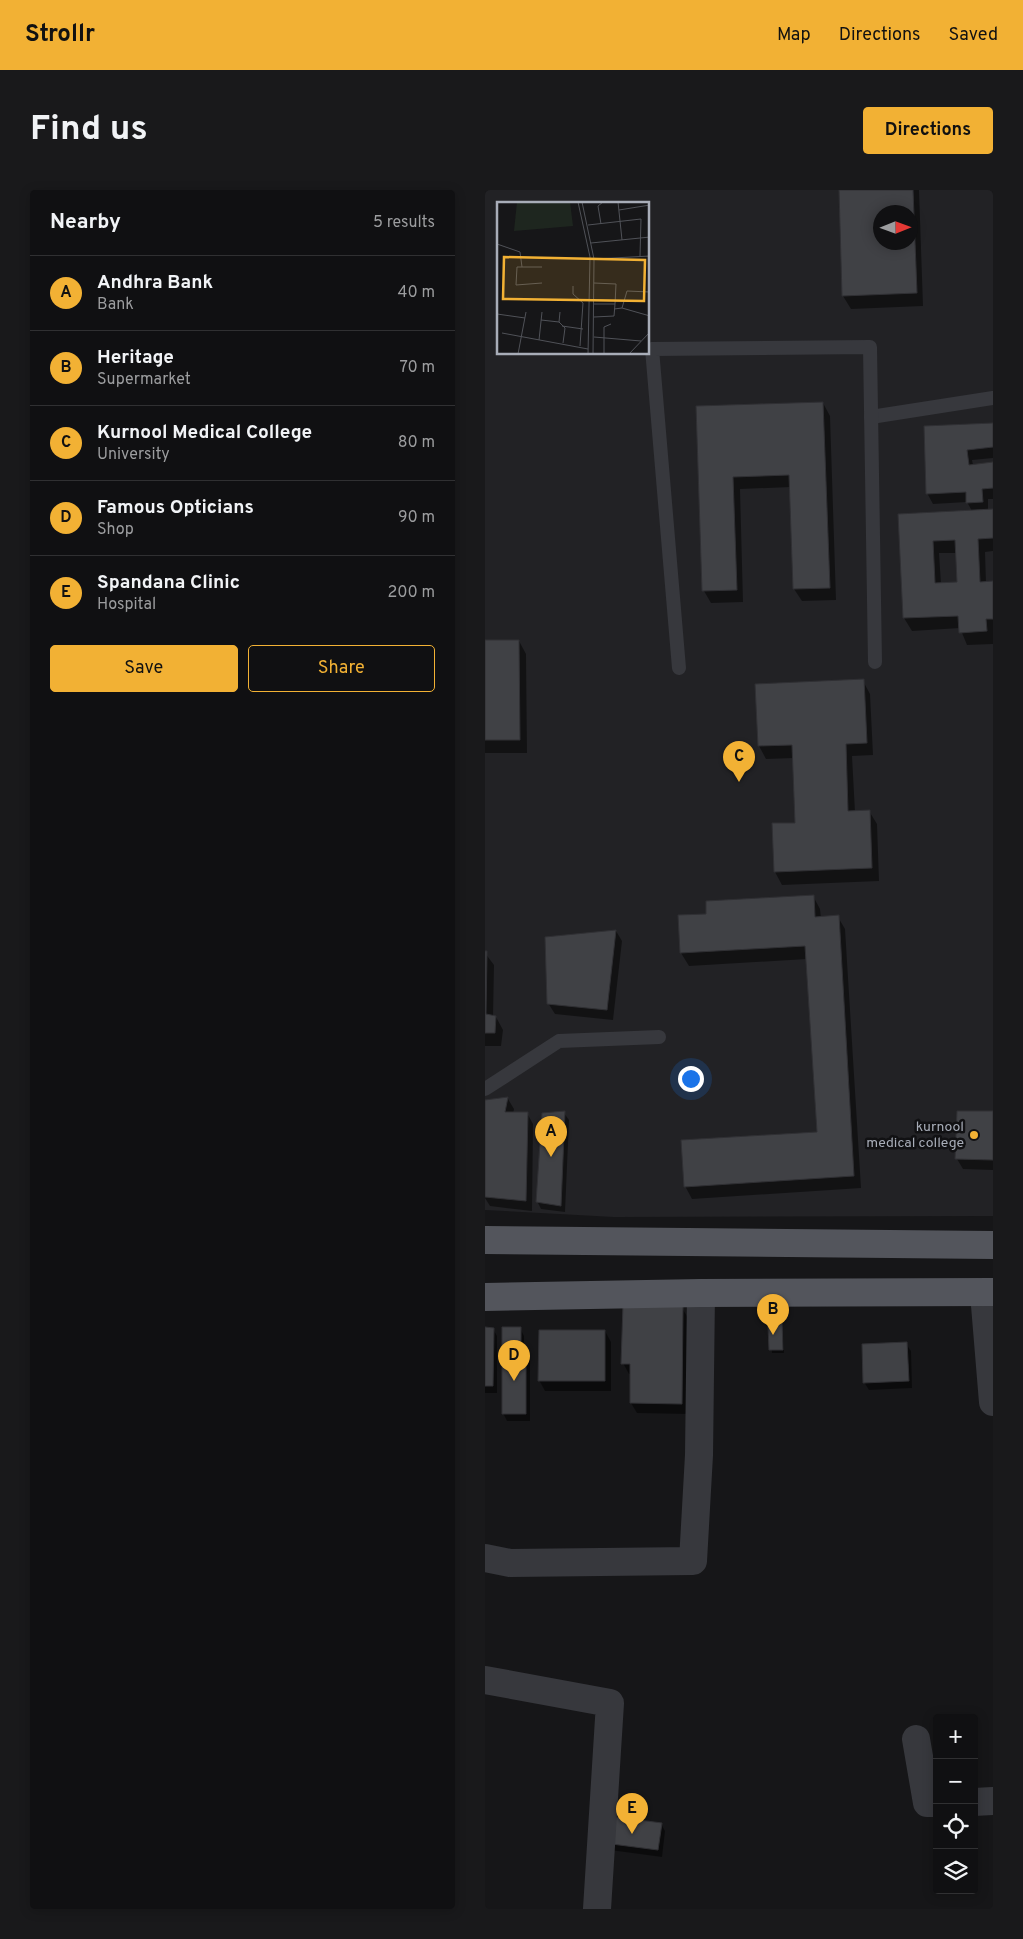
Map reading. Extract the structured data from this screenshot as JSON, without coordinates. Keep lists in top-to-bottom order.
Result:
{
  "places": ["kurnool medical college"],
  "north": "right",
  "page": {
    "header": "Strollr",
    "nav": ["Map", "Directions", "Saved"],
    "buttons": [
      "Directions",
      ["Save", "Share"]
    ],
    "title": "Find us",
    "heading": ["Nearby", "5 results"],
    "list": [
      {
        "mark": "A",
        "name": "Andhra Bank",
        "note": "Bank",
        "value": "40 m"
      },
      {
        "mark": "B",
        "name": "Heritage",
        "note": "Supermarket",
        "value": "70 m"
      },
      {
        "mark": "C",
        "name": "Kurnool Medical College",
        "note": "University",
        "value": "80 m"
      },
      {
        "mark": "D",
        "name": "Famous Opticians",
        "note": "Shop",
        "value": "90 m"
      },
      {
        "mark": "E",
        "name": "Spandana Clinic",
        "note": "Hospital",
        "value": "200 m"
      }
    ],
    "pins": [
      "C",
      "A",
      "B",
      "D",
      "E"
    ],
    "map_buttons": ["+", "−"]
  }
}
